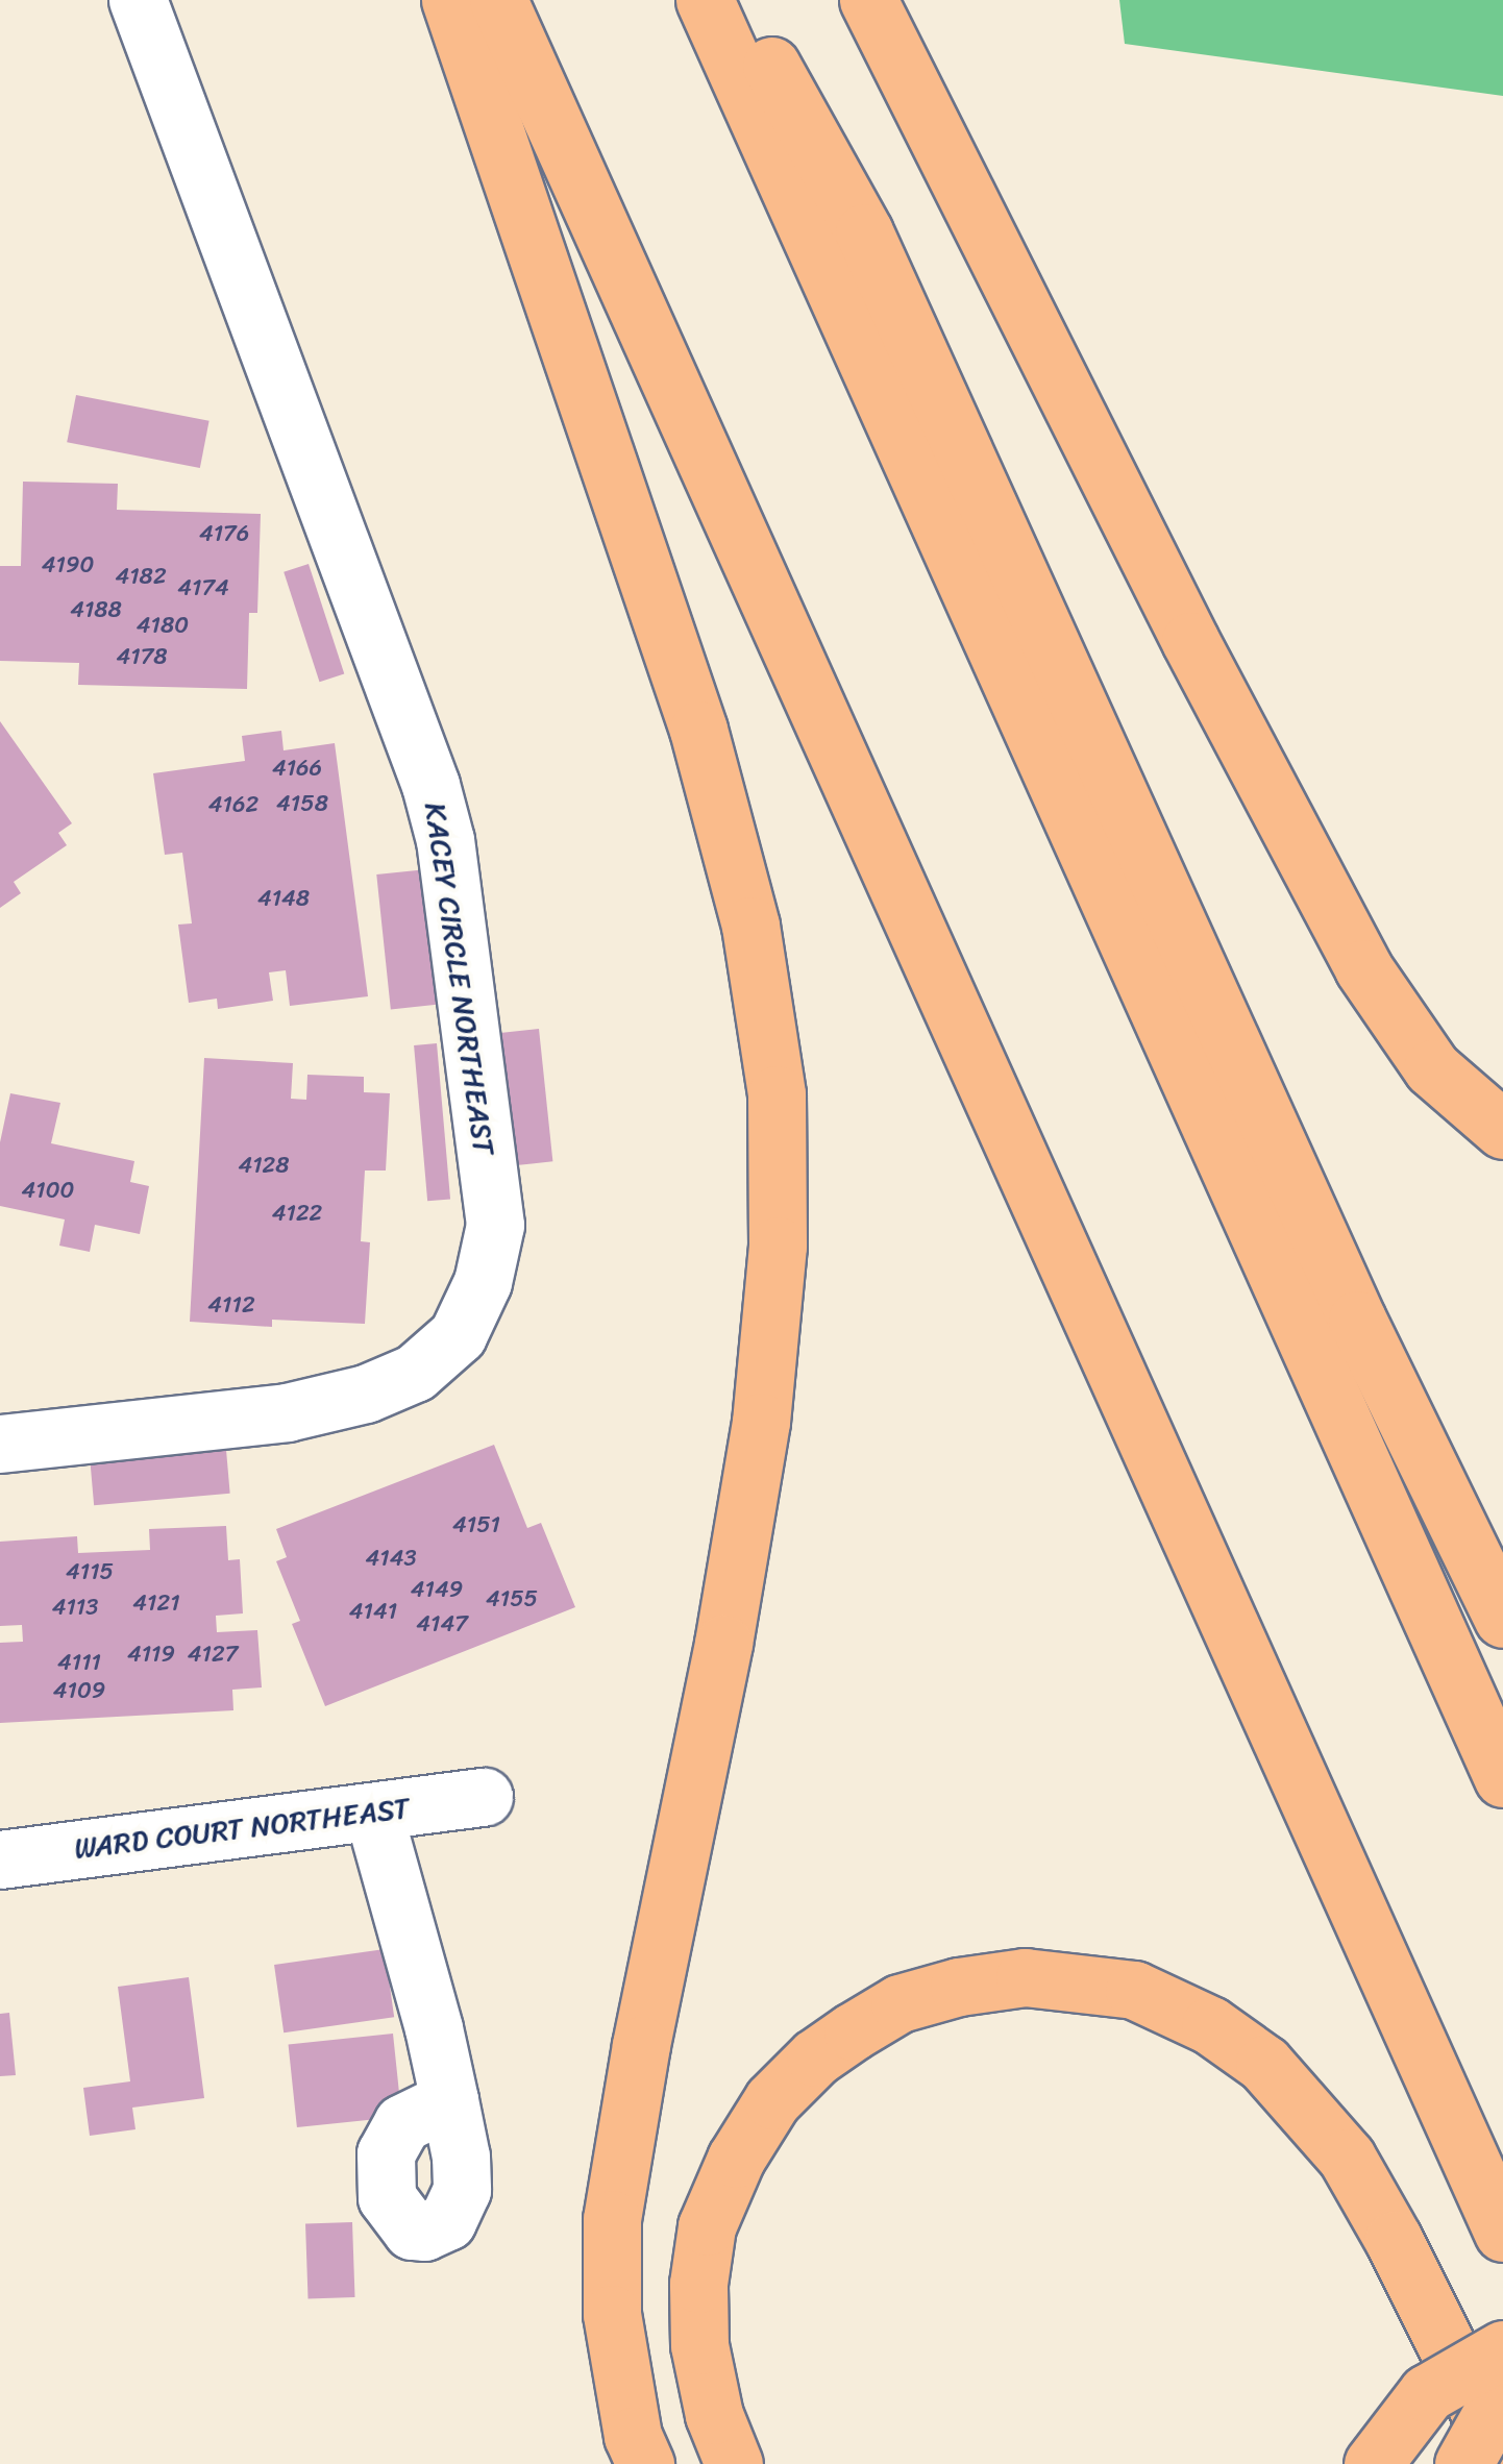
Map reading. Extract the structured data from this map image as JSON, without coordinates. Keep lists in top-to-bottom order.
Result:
{
  "streets": {
    "street": ["KACEY CIRCLE NORTHEAST", "WARD COURT NORTHEAST"]
  },
  "house_numbers": [
    "4176",
    "4190",
    "4182",
    "4174",
    "4188",
    "4180",
    "4178",
    "4166",
    "4158",
    "4162",
    "4148",
    "4128",
    "4100",
    "4122",
    "4112",
    "4151",
    "4143",
    "4115",
    "4149",
    "4155",
    "4121",
    "4113",
    "4141",
    "4147",
    "4119",
    "4127",
    "4111",
    "4109"
  ]
}
